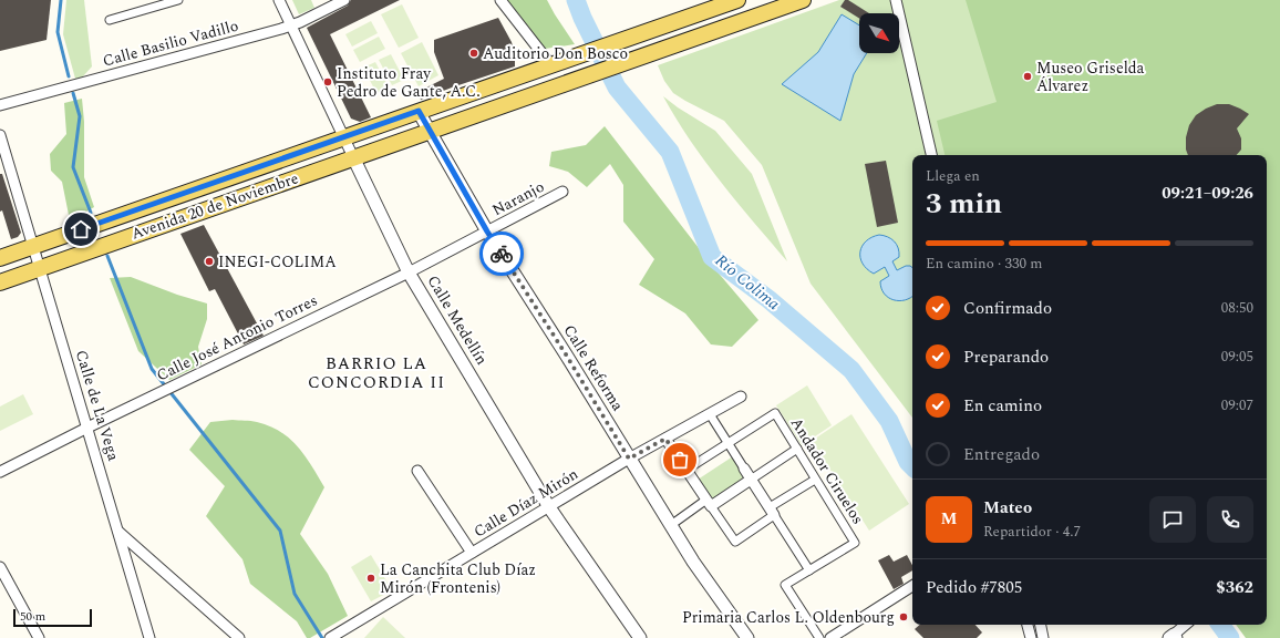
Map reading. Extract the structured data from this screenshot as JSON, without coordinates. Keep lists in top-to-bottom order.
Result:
{
  "streets": {
    "main road": ["Avenida 20 de Noviembre"],
    "street": [
      "Calle Basilio Vadillo",
      "Naranjo",
      "Calle Medellín",
      "Calle José Antonio Torres",
      "Calle Reforma",
      "Calle de La Vega",
      "Andador Ciruelos",
      "Calle Díaz Mirón"
    ]
  },
  "crossings": [
    ["Calle Basilio Vadillo", "Calle Medellín"],
    ["Naranjo", "Calle José Antonio Torres"],
    ["Naranjo", "Calle Reforma"],
    ["Avenida 20 de Noviembre", "Calle Medellín"],
    ["Avenida 20 de Noviembre", "Calle Reforma"],
    ["Avenida 20 de Noviembre", "Calle de La Vega"],
    ["Calle Medellín", "Calle José Antonio Torres"],
    ["Calle Medellín", "Calle Díaz Mirón"],
    ["Calle José Antonio Torres", "Calle Reforma"],
    ["Calle José Antonio Torres", "Calle de La Vega"],
    ["Calle Reforma", "Calle Díaz Mirón"]
  ],
  "districts": ["BARRIO LA CONCORDIA II"],
  "water": ["Río Colima"],
  "places": [
    "Auditorio Don Bosco",
    "Museo Griselda Álvarez",
    "Instituto Fray Pedro de Gante, A.C.",
    "INEGI-COLIMA",
    "La Canchita Club Díaz Mirón (Frontenis)",
    "Primaria Carlos L. Oldenbourg"
  ],
  "scale_bar": "50 m",
  "north": "bottom right",
  "page": {
    "heading": ["3 min", "Llega en", "09:21–09:26"],
    "panel": [
      "Mateo",
      "Repartidor · 4.7",
      "Pedido #7805",
      "$362"
    ],
    "bar": "En camino · 330 m",
    "list": [
      ["Confirmado", "08:50"],
      ["Preparando", "09:05"],
      ["En camino", "09:07"],
      "Entregado"
    ],
    "round": "M",
    "scale": "50 m"
  }
}
